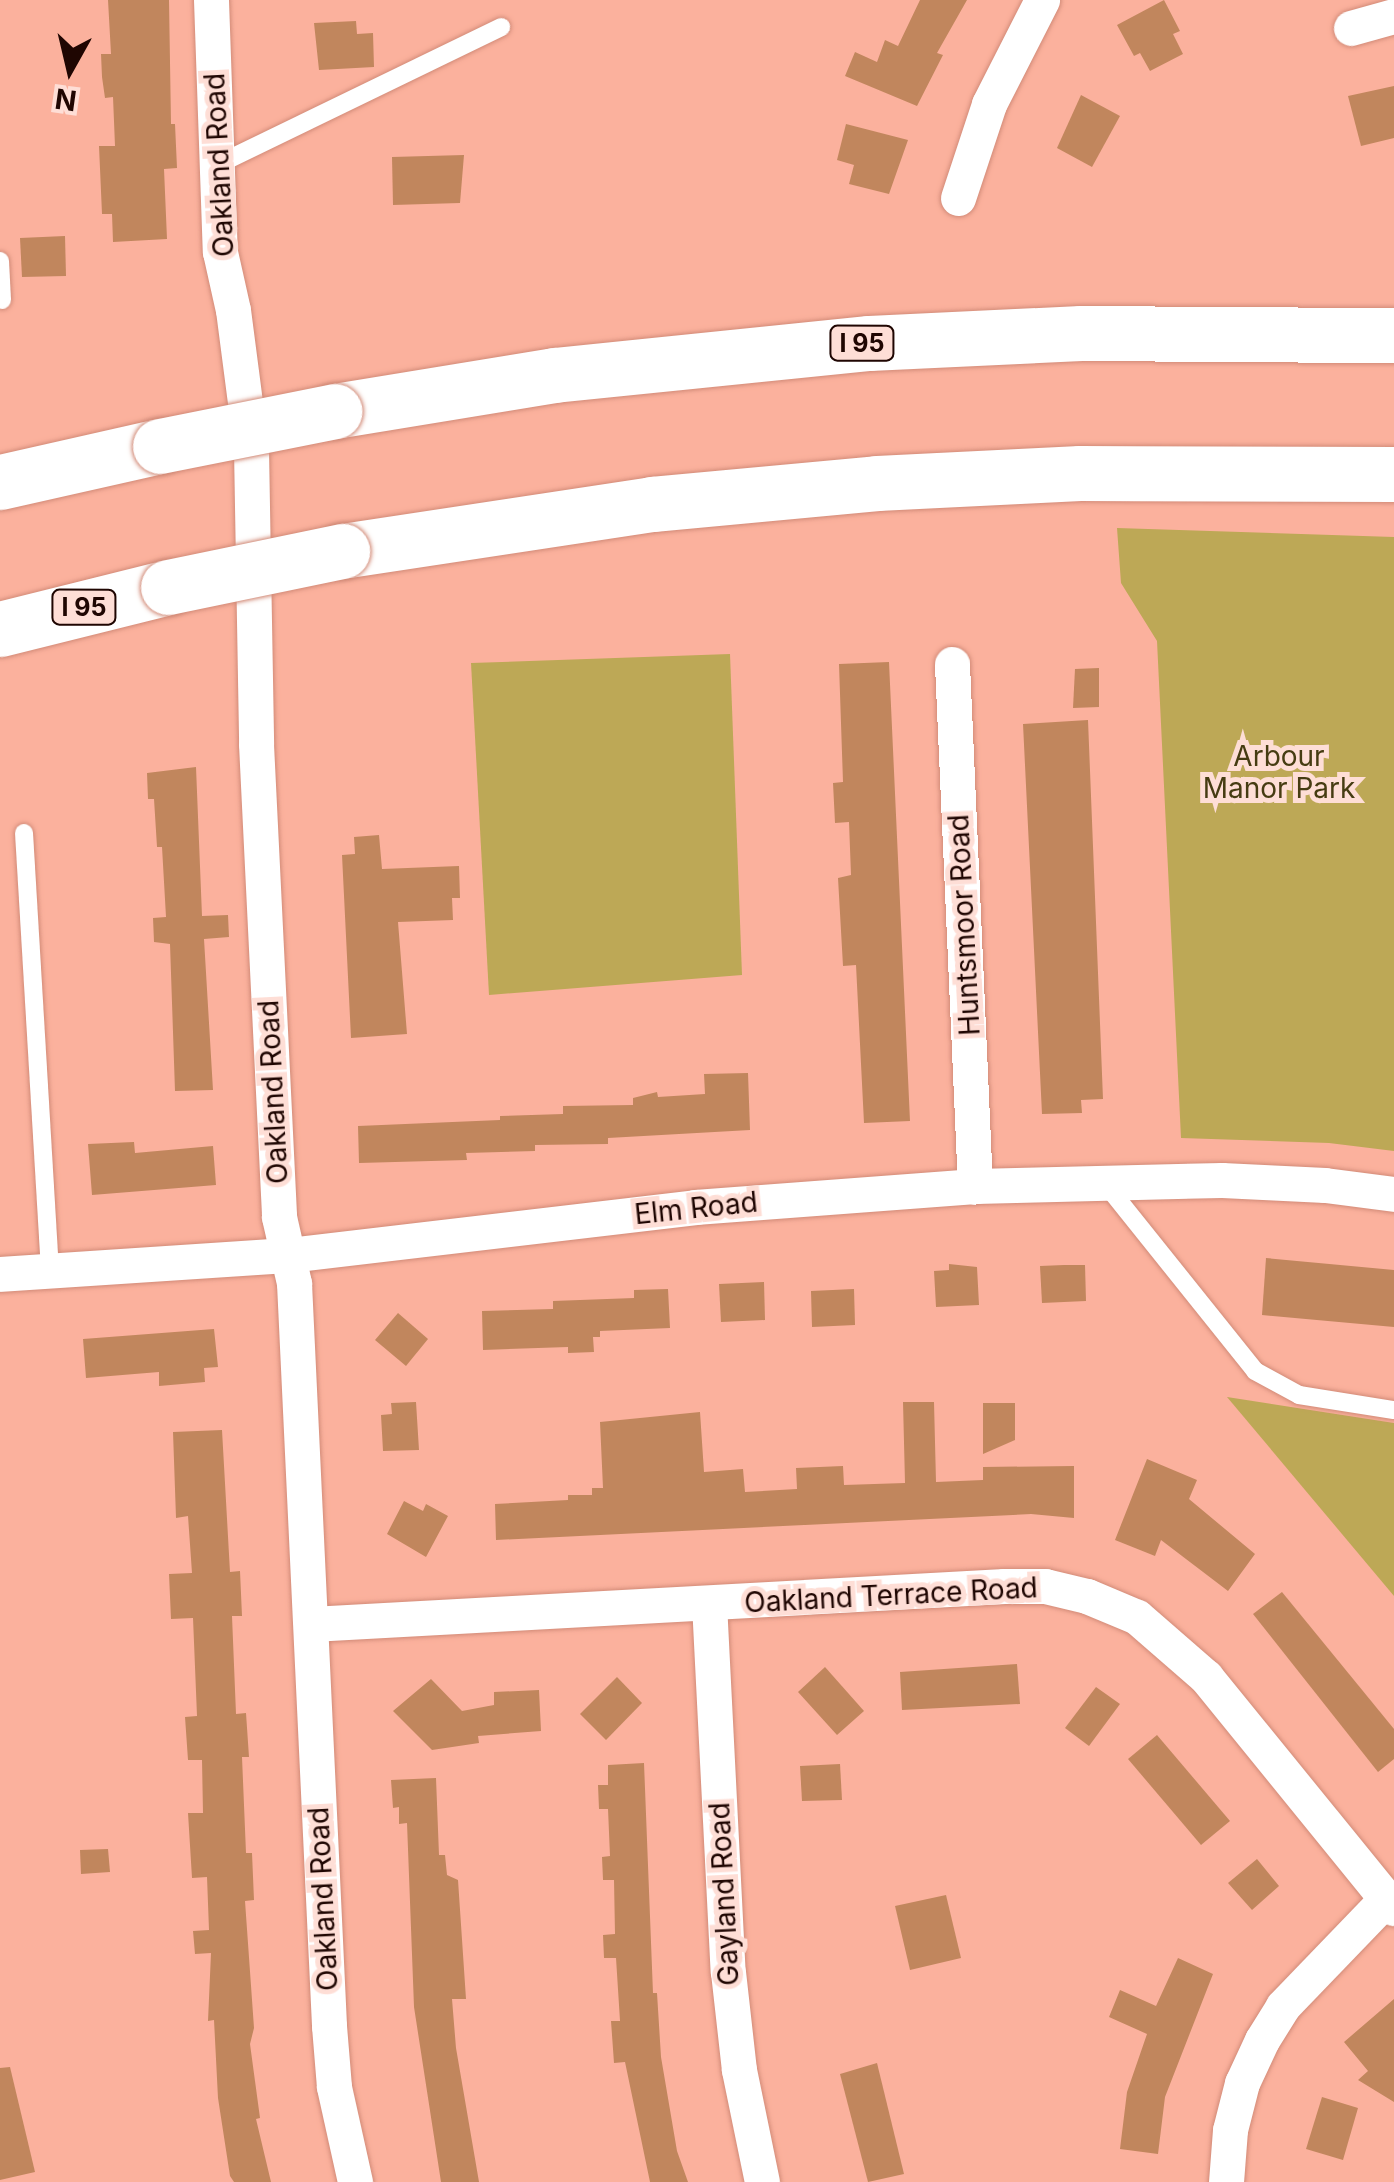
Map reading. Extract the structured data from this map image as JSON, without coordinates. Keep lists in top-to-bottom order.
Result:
{
  "streets": {
    "highway": ["I 95"],
    "street": [
      "Oakland Road",
      "Huntsmoor Road",
      "Elm Road",
      "Oakland Terrace Road",
      "Gayland Road"
    ]
  },
  "crossings": [
    ["Oakland Road", "Elm Road"],
    ["Oakland Road", "Oakland Terrace Road"],
    ["Huntsmoor Road", "Elm Road"],
    ["Oakland Terrace Road", "Gayland Road"]
  ],
  "parks": ["Arbour Manor Park"],
  "north": "bottom"
}
